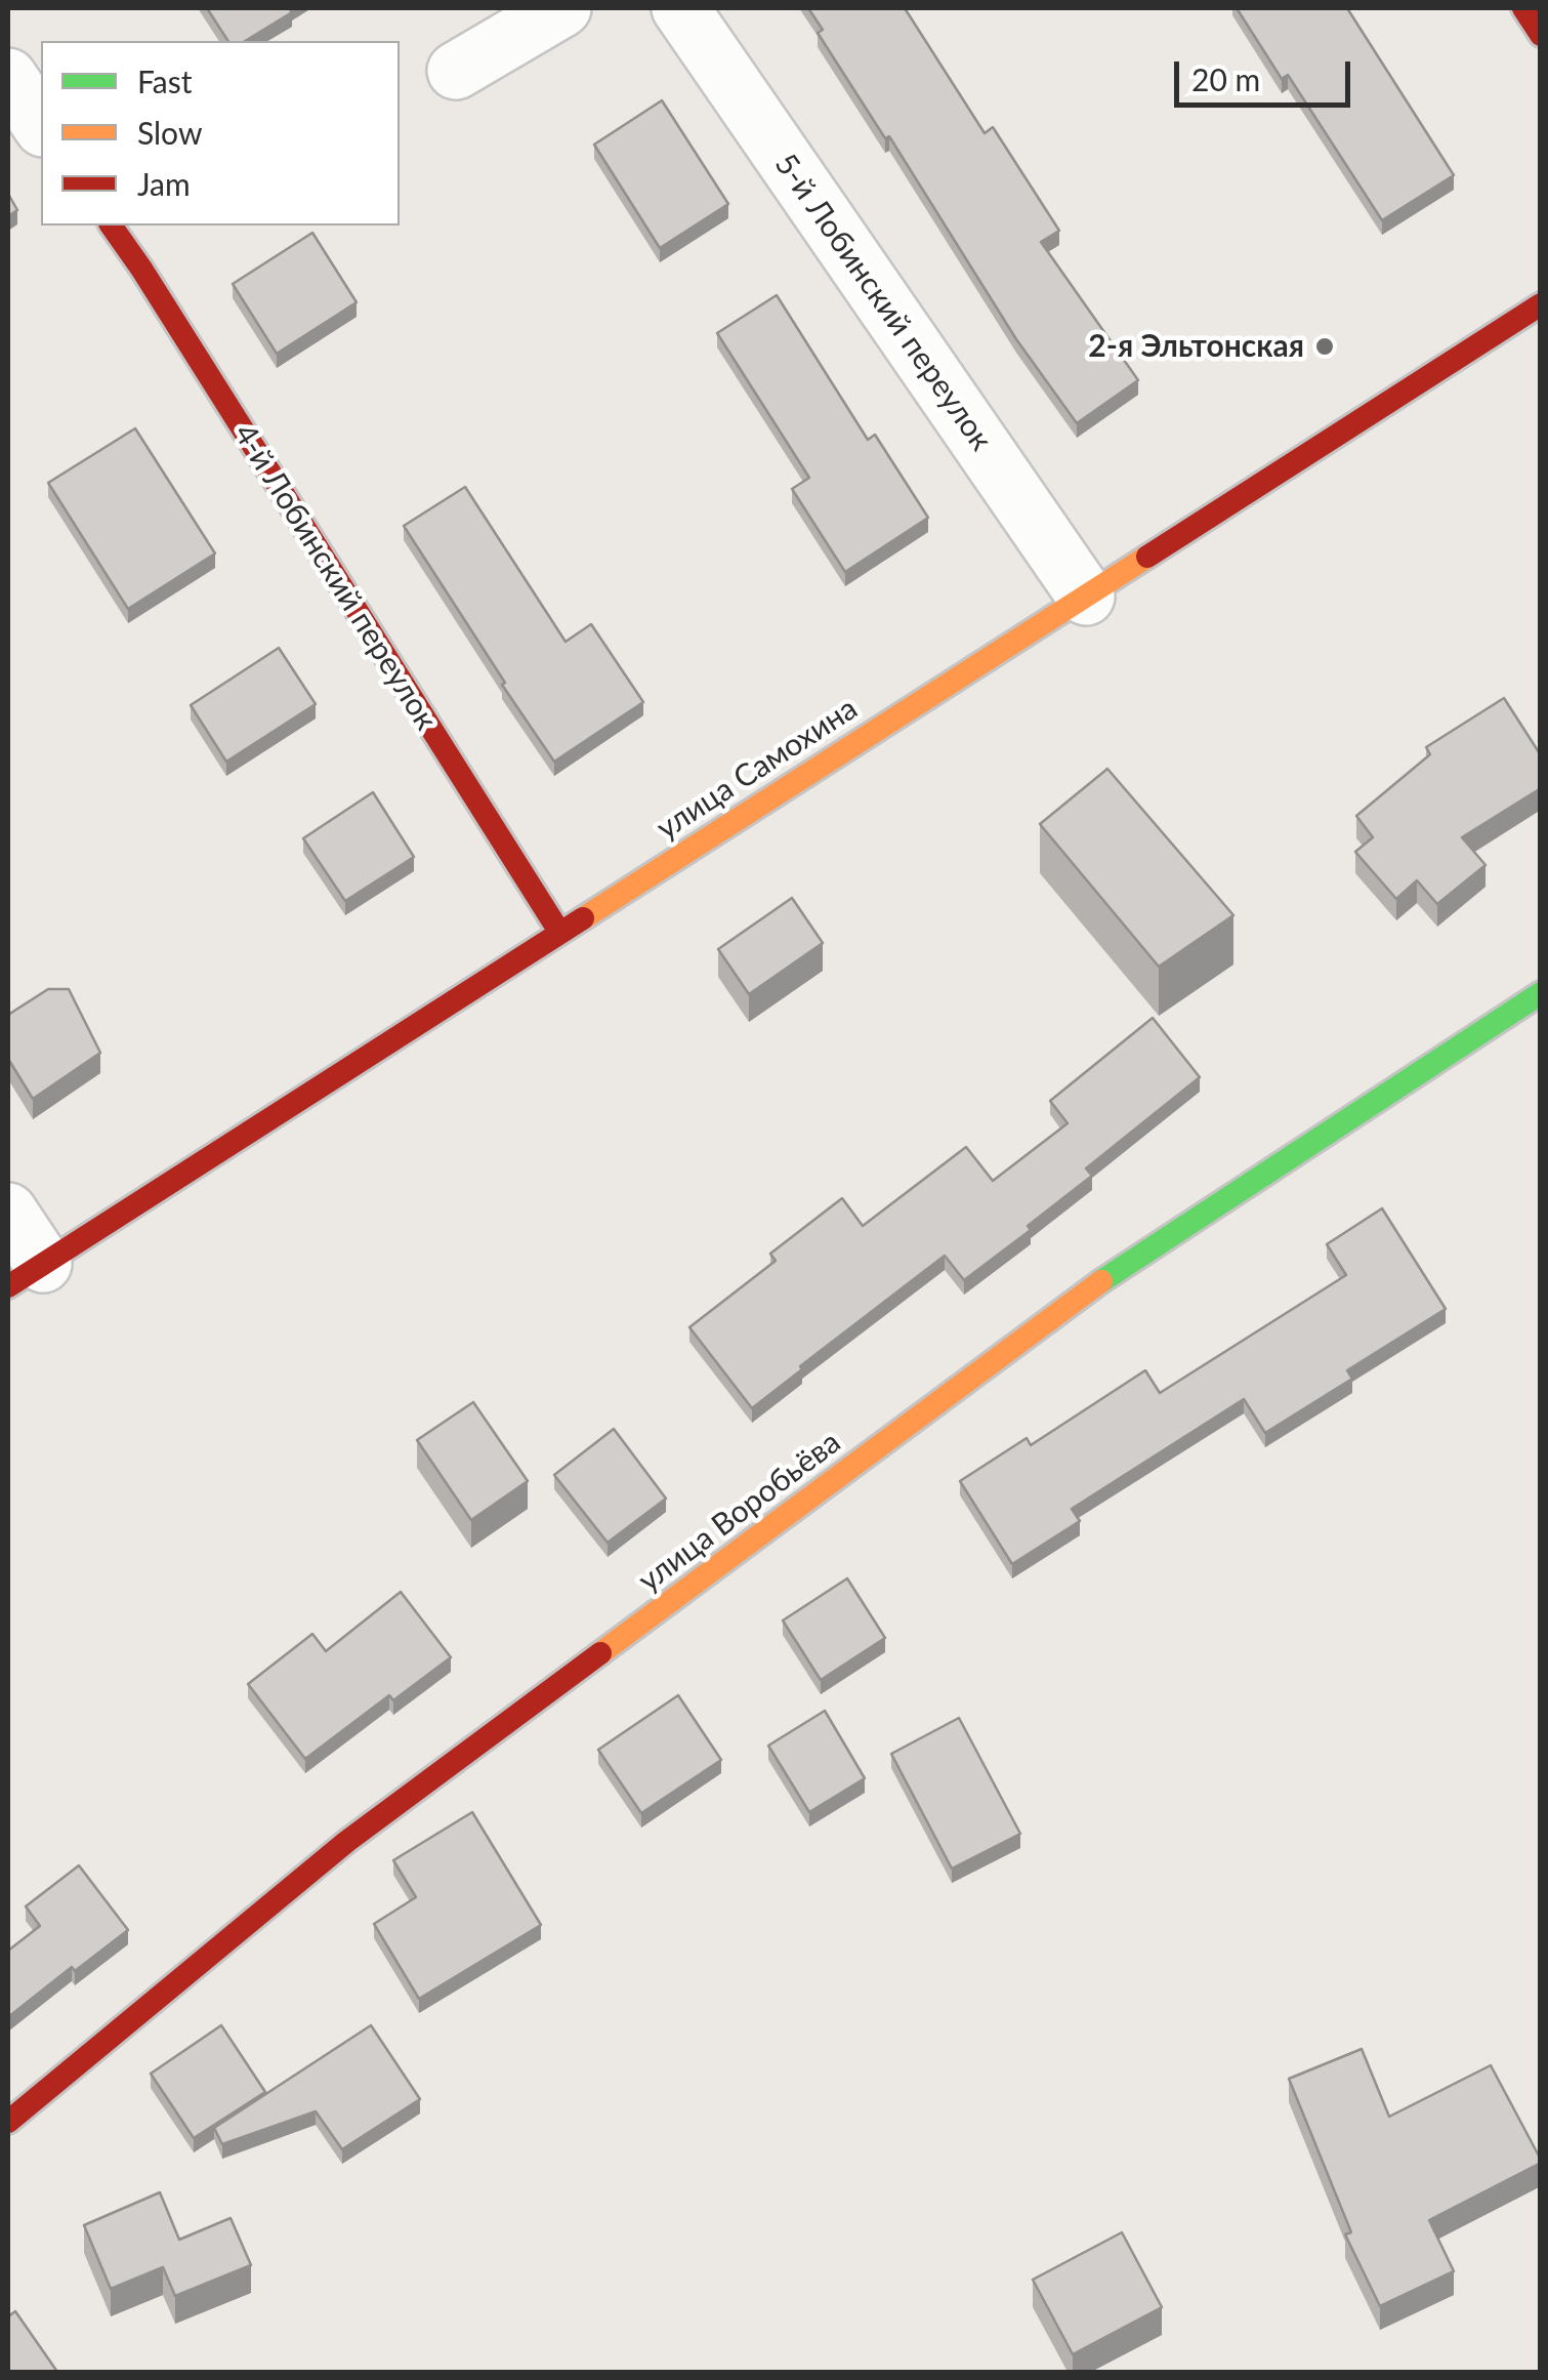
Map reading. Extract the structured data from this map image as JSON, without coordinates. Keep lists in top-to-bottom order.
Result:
{
  "streets": {
    "street": [
      "5-й Лобинский переулок",
      "4-й Лобинский переулок",
      "улица Самохина",
      "улица Воробьёва"
    ]
  },
  "crossings": [
    ["5-й Лобинский переулок", "улица Самохина"],
    ["4-й Лобинский переулок", "улица Самохина"]
  ],
  "places": ["2-я Эльтонская"],
  "legend": ["Fast", "Slow", "Jam"],
  "scale_bar": "20 m"
}
